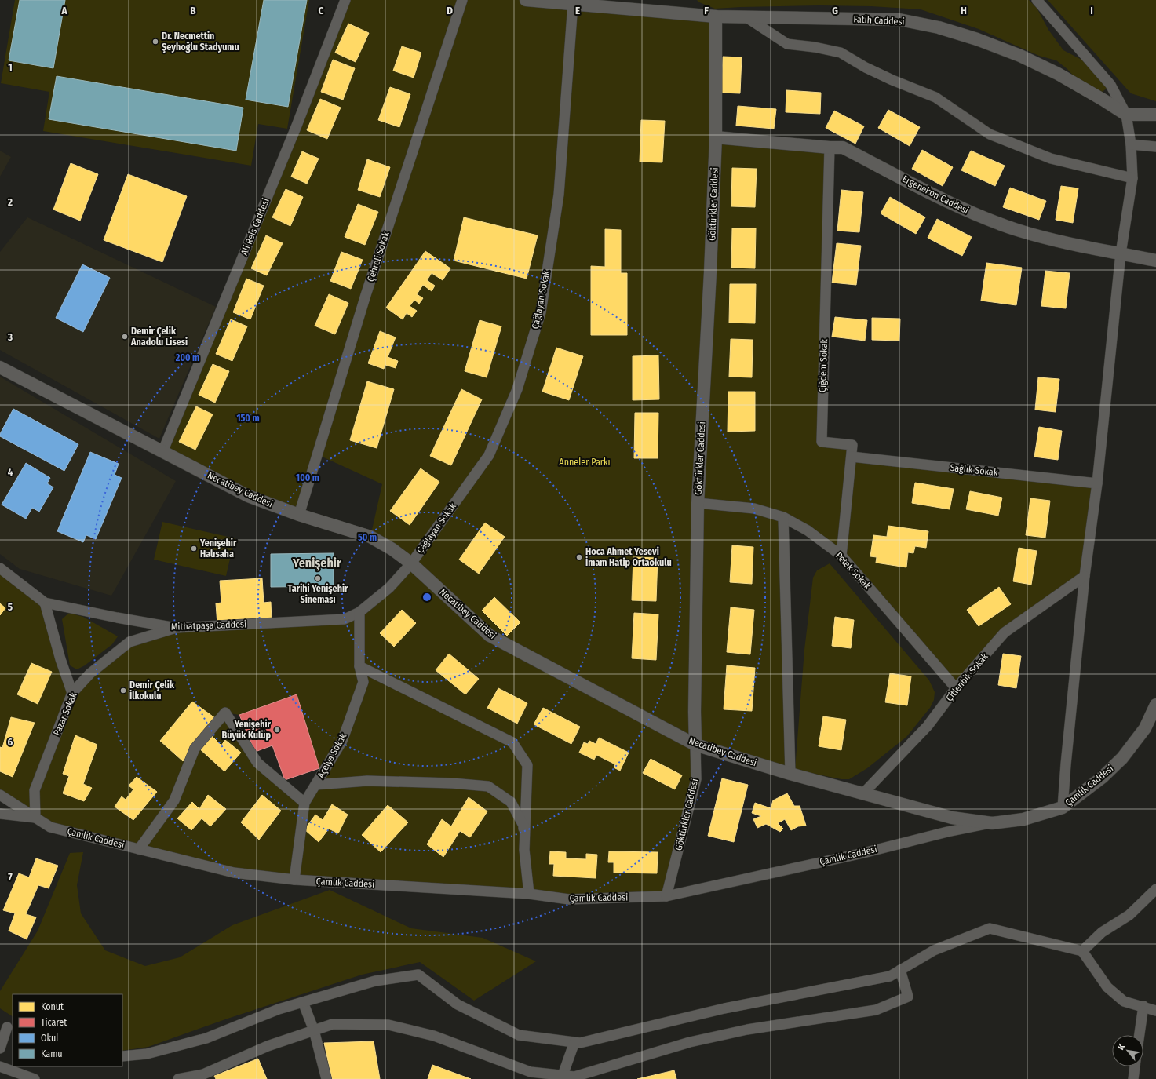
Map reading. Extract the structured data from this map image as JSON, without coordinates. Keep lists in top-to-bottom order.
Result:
{
  "streets": {
    "street": [
      "Fatih Caddesi",
      "Ergenekon Caddesi",
      "Göktürkler Caddesi",
      "Ali Reis Caddesi",
      "Çehreli Sokak",
      "Çağlayan Sokak",
      "Çiğdem Sokak",
      "Sağlık Sokak",
      "Necatibey Caddesi",
      "Petek Sokak",
      "Mithatpaşa Caddesi",
      "Çitlenbik Sokak",
      "Pazar Sokak",
      "Açelya Sokak",
      "Çamlık Caddesi"
    ]
  },
  "crossings": [
    ["Fatih Caddesi", "Göktürkler Caddesi"],
    ["Fatih Caddesi", "Çağlayan Sokak"],
    ["Ergenekon Caddesi", "Göktürkler Caddesi"],
    ["Ergenekon Caddesi", "Çiğdem Sokak"],
    ["Göktürkler Caddesi", "Necatibey Caddesi"],
    ["Göktürkler Caddesi", "Petek Sokak"],
    ["Göktürkler Caddesi", "Çamlık Caddesi"],
    ["Ali Reis Caddesi", "Necatibey Caddesi"],
    ["Çehreli Sokak", "Necatibey Caddesi"],
    ["Çağlayan Sokak", "Necatibey Caddesi"],
    ["Çağlayan Sokak", "Mithatpaşa Caddesi"],
    ["Çiğdem Sokak", "Sağlık Sokak"],
    ["Çiğdem Sokak", "Petek Sokak"],
    ["Necatibey Caddesi", "Mithatpaşa Caddesi"],
    ["Necatibey Caddesi", "Çitlenbik Sokak"],
    ["Necatibey Caddesi", "Çamlık Caddesi"],
    ["Petek Sokak", "Çitlenbik Sokak"],
    ["Mithatpaşa Caddesi", "Pazar Sokak"],
    ["Mithatpaşa Caddesi", "Açelya Sokak"],
    ["Pazar Sokak", "Çamlık Caddesi"],
    ["Açelya Sokak", "Çamlık Caddesi"]
  ],
  "districts": ["Yenişehir"],
  "parks": ["Anneler Parkı"],
  "places": [
    "Dr. Necmettin Şeyhoğlu Stadyumu",
    "Demir Çelik Anadolu Lisesi",
    "Yenişehir Halısaha",
    "Hoca Ahmet Yesevi İmam Hatip Ortaokulu",
    "Tarihi Yenişehir Sineması",
    "Demir Çelik İlkokulu",
    "Yenişehir Büyük Kulüp"
  ],
  "legend": [
    "Konut",
    "Ticaret",
    "Okul",
    "Kamu"
  ],
  "north": "top left",
  "grid": {
    "columns": [
      "A",
      "B",
      "C",
      "D",
      "E",
      "F",
      "G",
      "H",
      "I"
    ],
    "rows": [
      "1",
      "2",
      "3",
      "4",
      "5",
      "6",
      "7"
    ]
  },
  "rings": [
    "200 m",
    "150 m",
    "100 m",
    "50 m"
  ]
}
